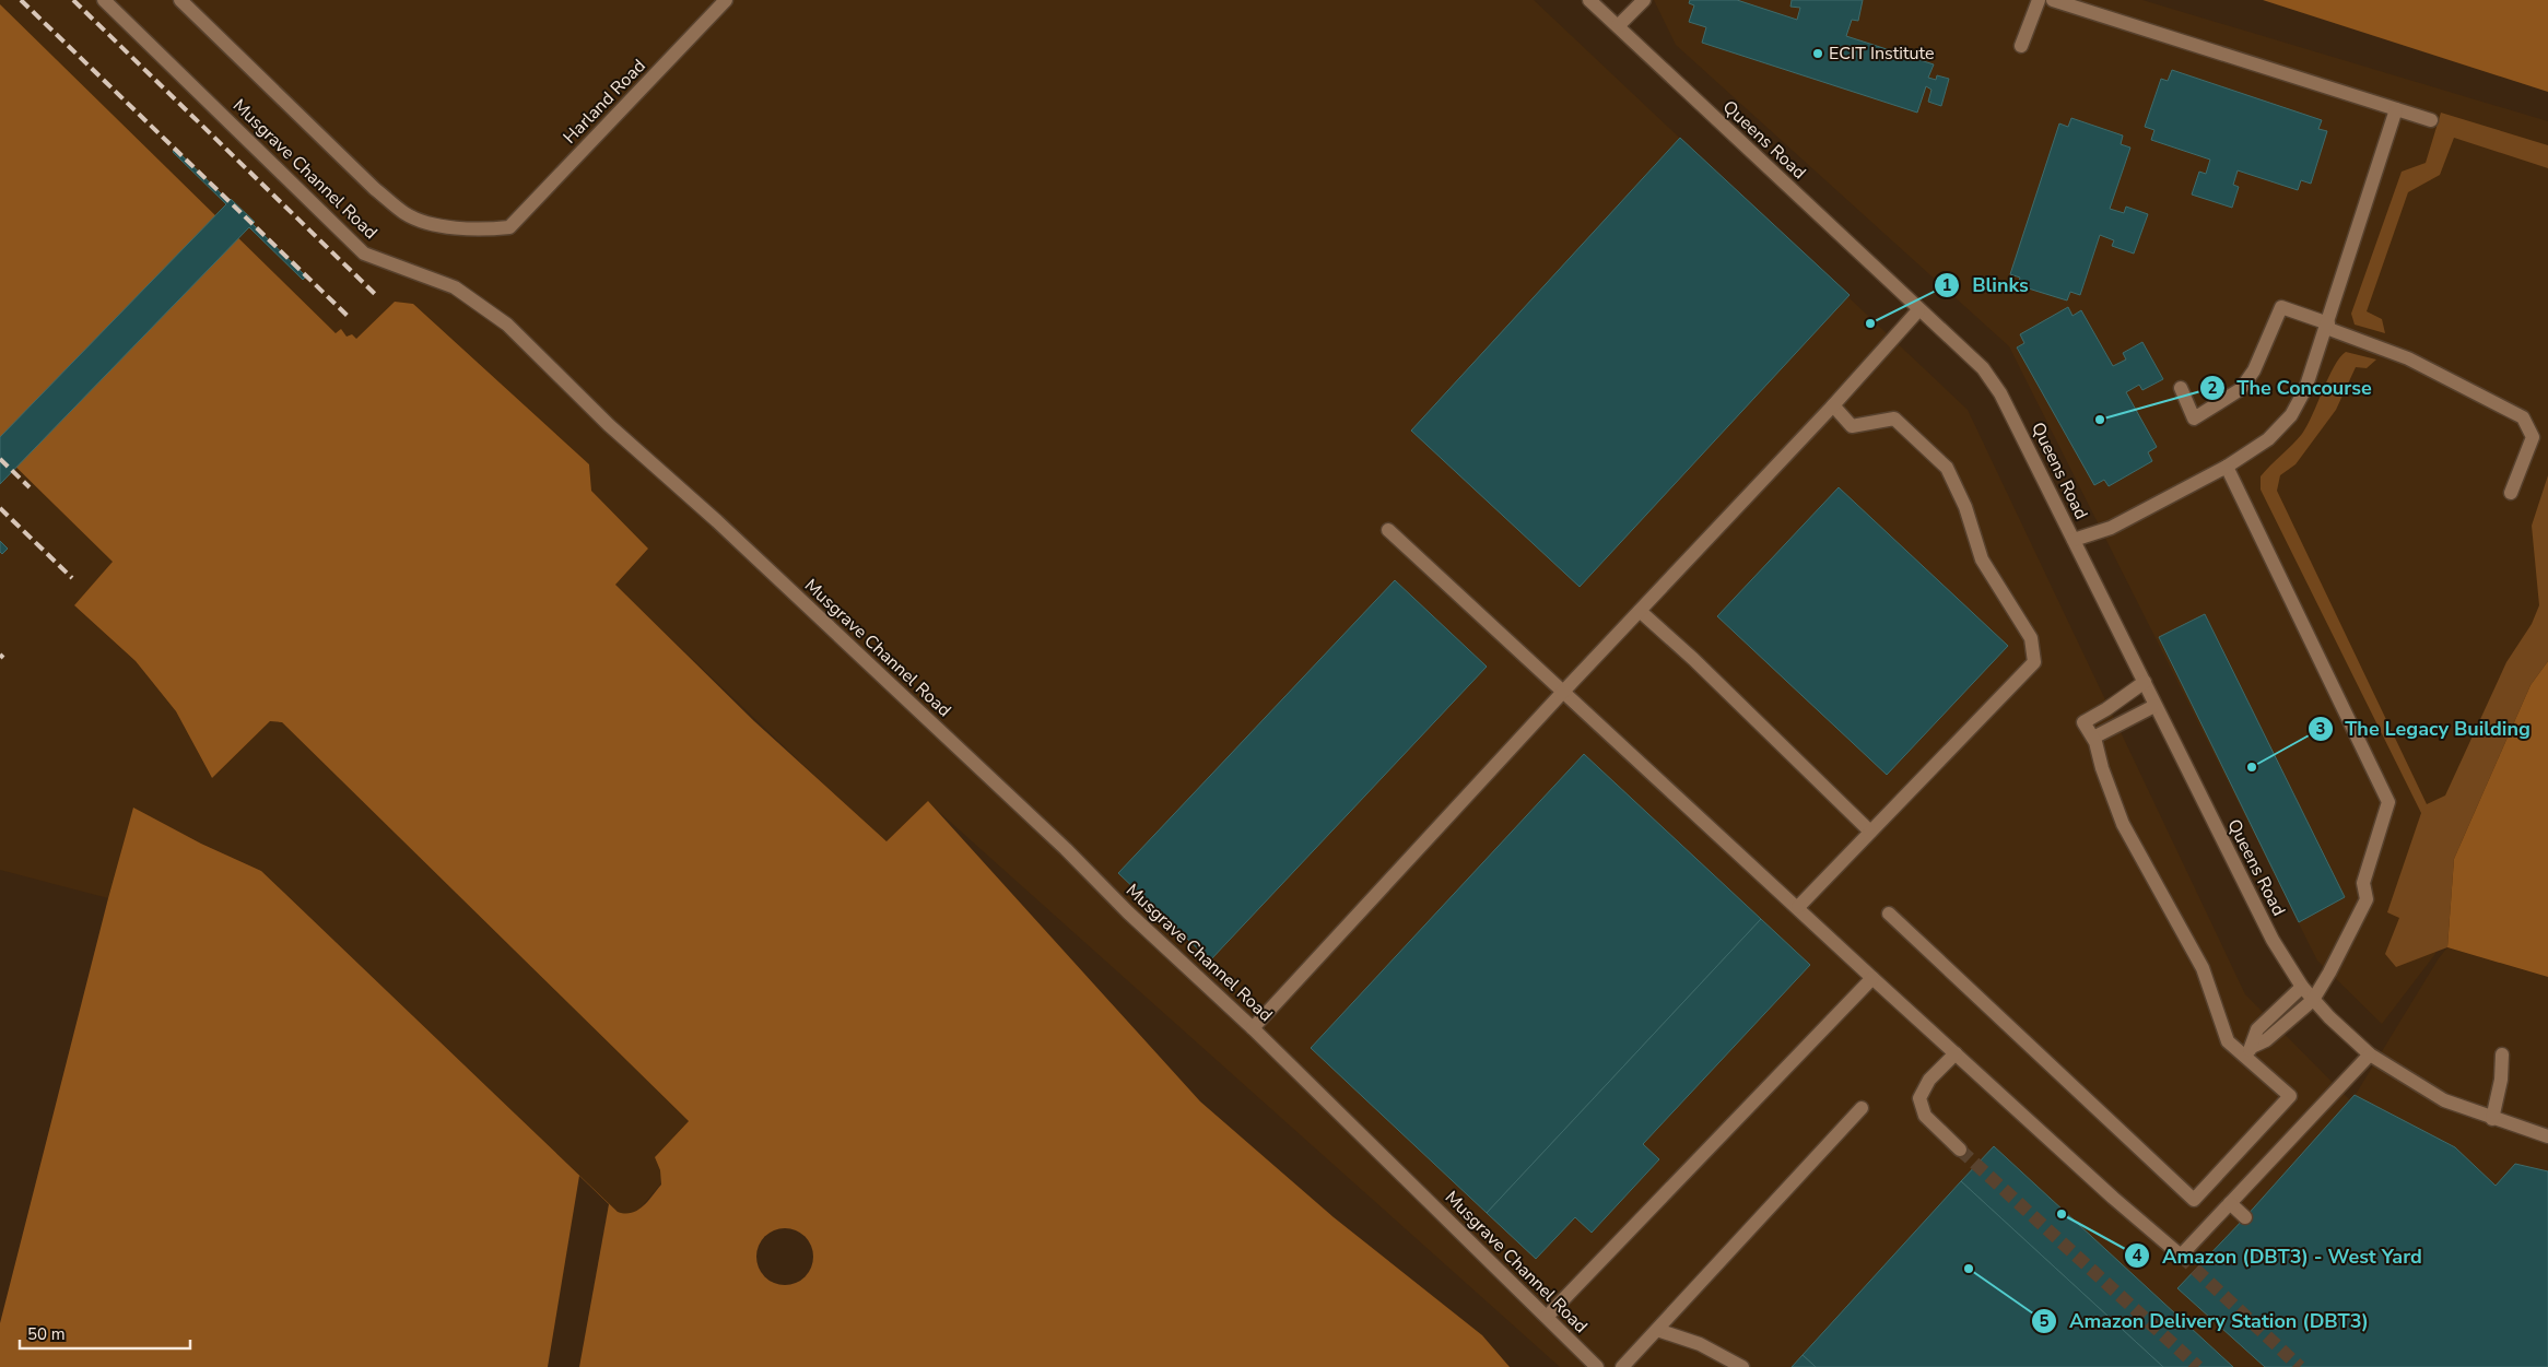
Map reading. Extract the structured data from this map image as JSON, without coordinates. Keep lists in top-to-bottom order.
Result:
{
  "streets": {
    "street": ["Harland Road", "Queens Road", "Musgrave Channel Road"]
  },
  "crossings": [
    ["Harland Road", "Musgrave Channel Road"]
  ],
  "places": [
    "ECIT Institute",
    "Blinks",
    "The Concourse",
    "The Legacy Building",
    "Amazon (DBT3) - West Yard",
    "Amazon Delivery Station (DBT3)"
  ],
  "scale_bar": "50 m"
}
